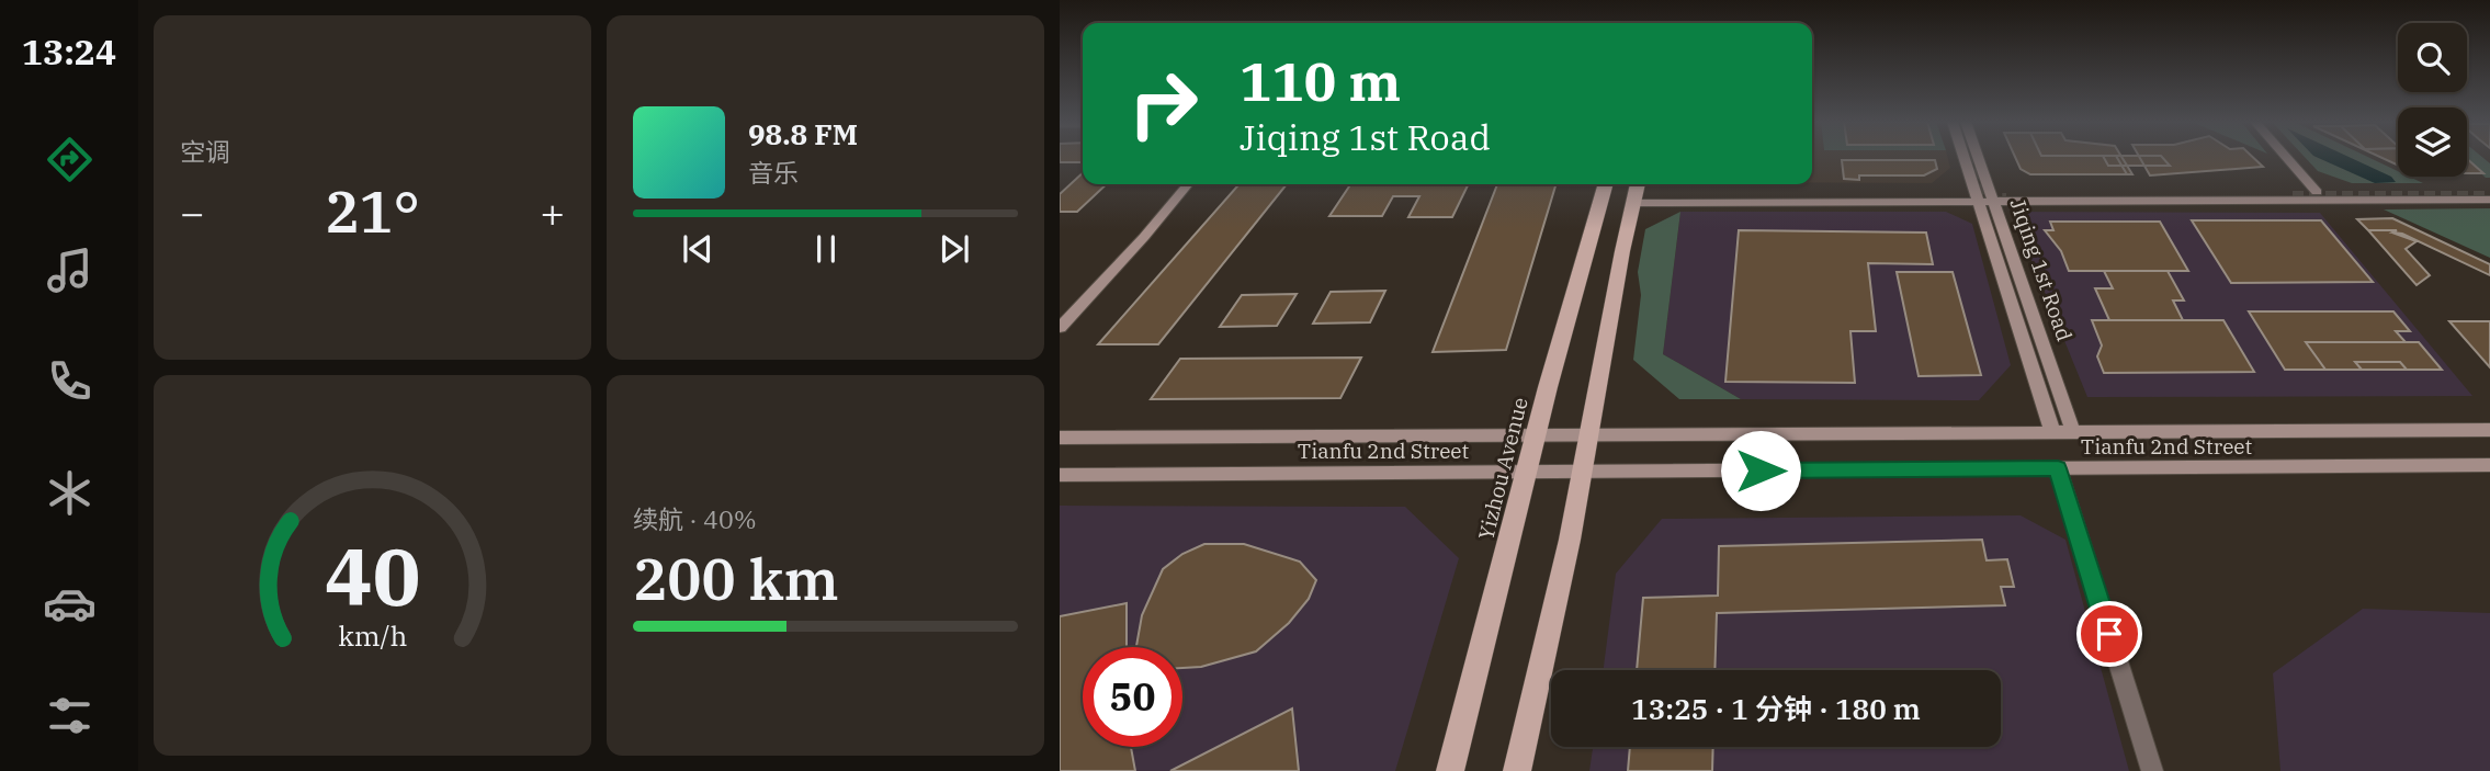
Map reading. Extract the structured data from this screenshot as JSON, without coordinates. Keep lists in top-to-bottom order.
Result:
{
  "streets": {
    "main road": ["Yizhou Avenue"],
    "street": ["Jiqing 1st Road", "Tianfu 2nd Street"]
  },
  "crossings": [
    ["Jiqing 1st Road", "Tianfu 2nd Street"],
    ["Tianfu 2nd Street", "Yizhou Avenue"]
  ],
  "page": {
    "tabs": "13:24",
    "tile": [
      "空调",
      ["续航 · 40%", "200 km"]
    ],
    "turn": ["110 m", "Jiqing 1st Road"],
    "song": ["98.8 FM", "音乐"],
    "heat": ["−", "21°", "+"],
    "limit": "50",
    "trip": "13:25 · 1 分钟 · 180 m",
    "gauge": ["40", "km/h"]
  }
}
